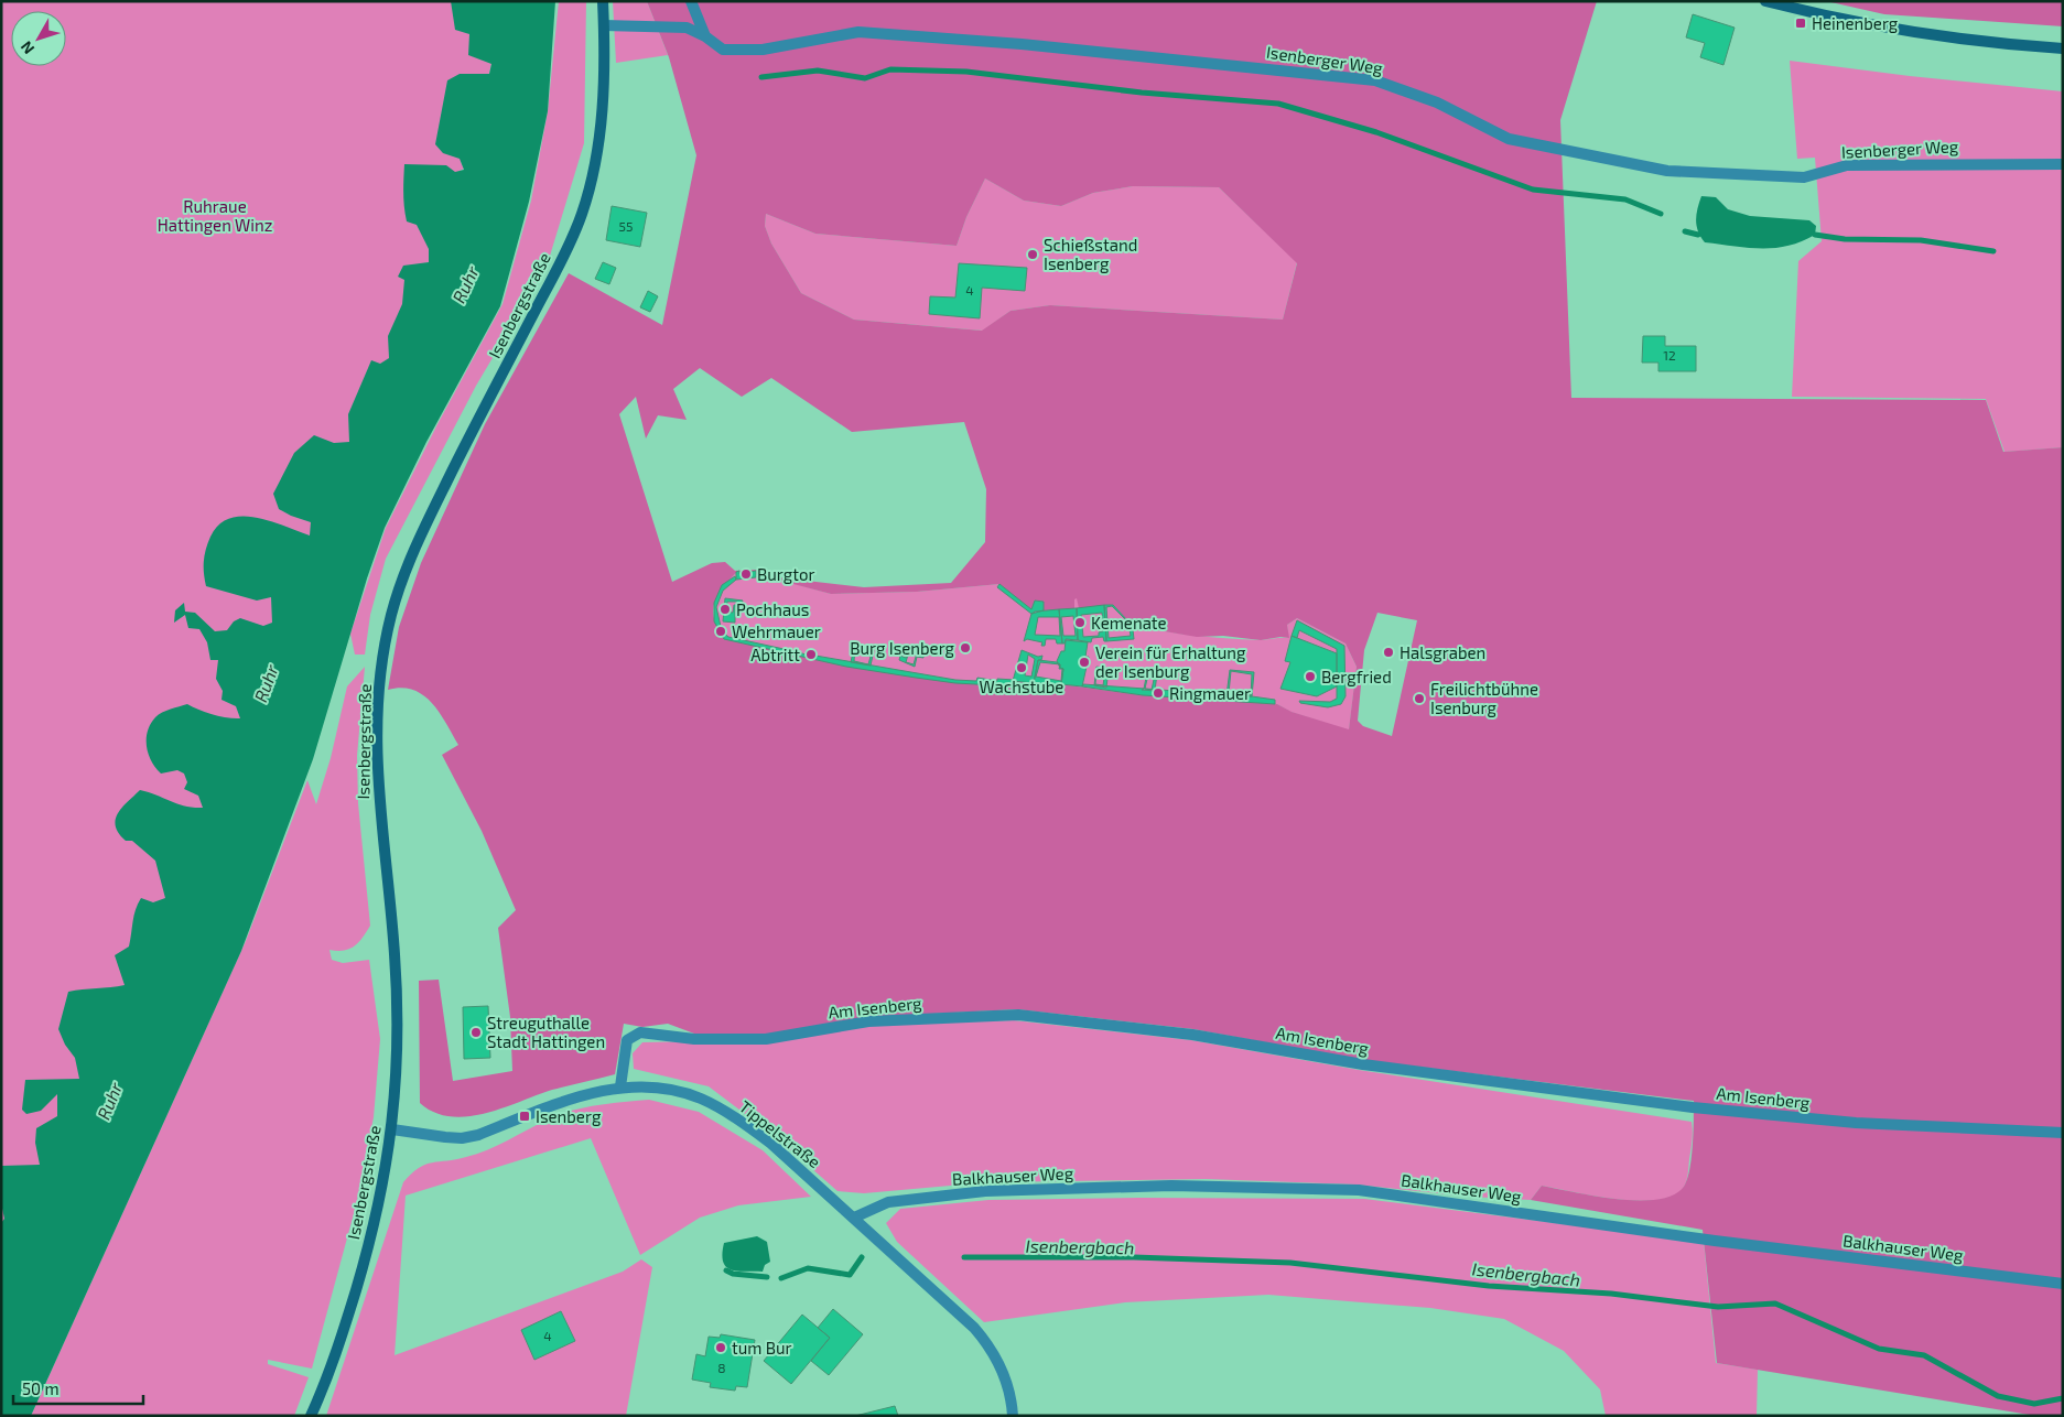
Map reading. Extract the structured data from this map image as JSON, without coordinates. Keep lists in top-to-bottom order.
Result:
{
  "streets": {
    "main road": ["Isenbergstraße"],
    "street": [
      "Isenberger Weg",
      "Am Isenberg",
      "Tippelstraße",
      "Balkhauser Weg"
    ]
  },
  "crossings": [
    ["Isenberger Weg", "Isenbergstraße"],
    ["Isenbergstraße", "Tippelstraße"],
    ["Am Isenberg", "Tippelstraße"],
    ["Tippelstraße", "Balkhauser Weg"]
  ],
  "water": ["Ruhr", "Isenbergbach"],
  "parks": ["Ruhraue Hattingen Winz"],
  "places": {
    "transit": ["Heinenberg", "Isenberg"],
    "other": [
      "Schießstand Isenberg",
      "Burgtor",
      "Pochhaus",
      "Kemenate",
      "Wehrmauer",
      "Burg Isenberg",
      "Halsgraben",
      "Abtritt",
      "Verein für Erhaltung der Isenburg",
      "Wachstube",
      "Bergfried",
      "Ringmauer",
      "Freilichtbühne Isenburg",
      "Streuguthalle Stadt Hattingen",
      "tum Bur"
    ]
  },
  "house_numbers": [
    "55",
    "4",
    "12",
    "4",
    "8"
  ],
  "scale_bar": "50 m",
  "north": "bottom left"
}
